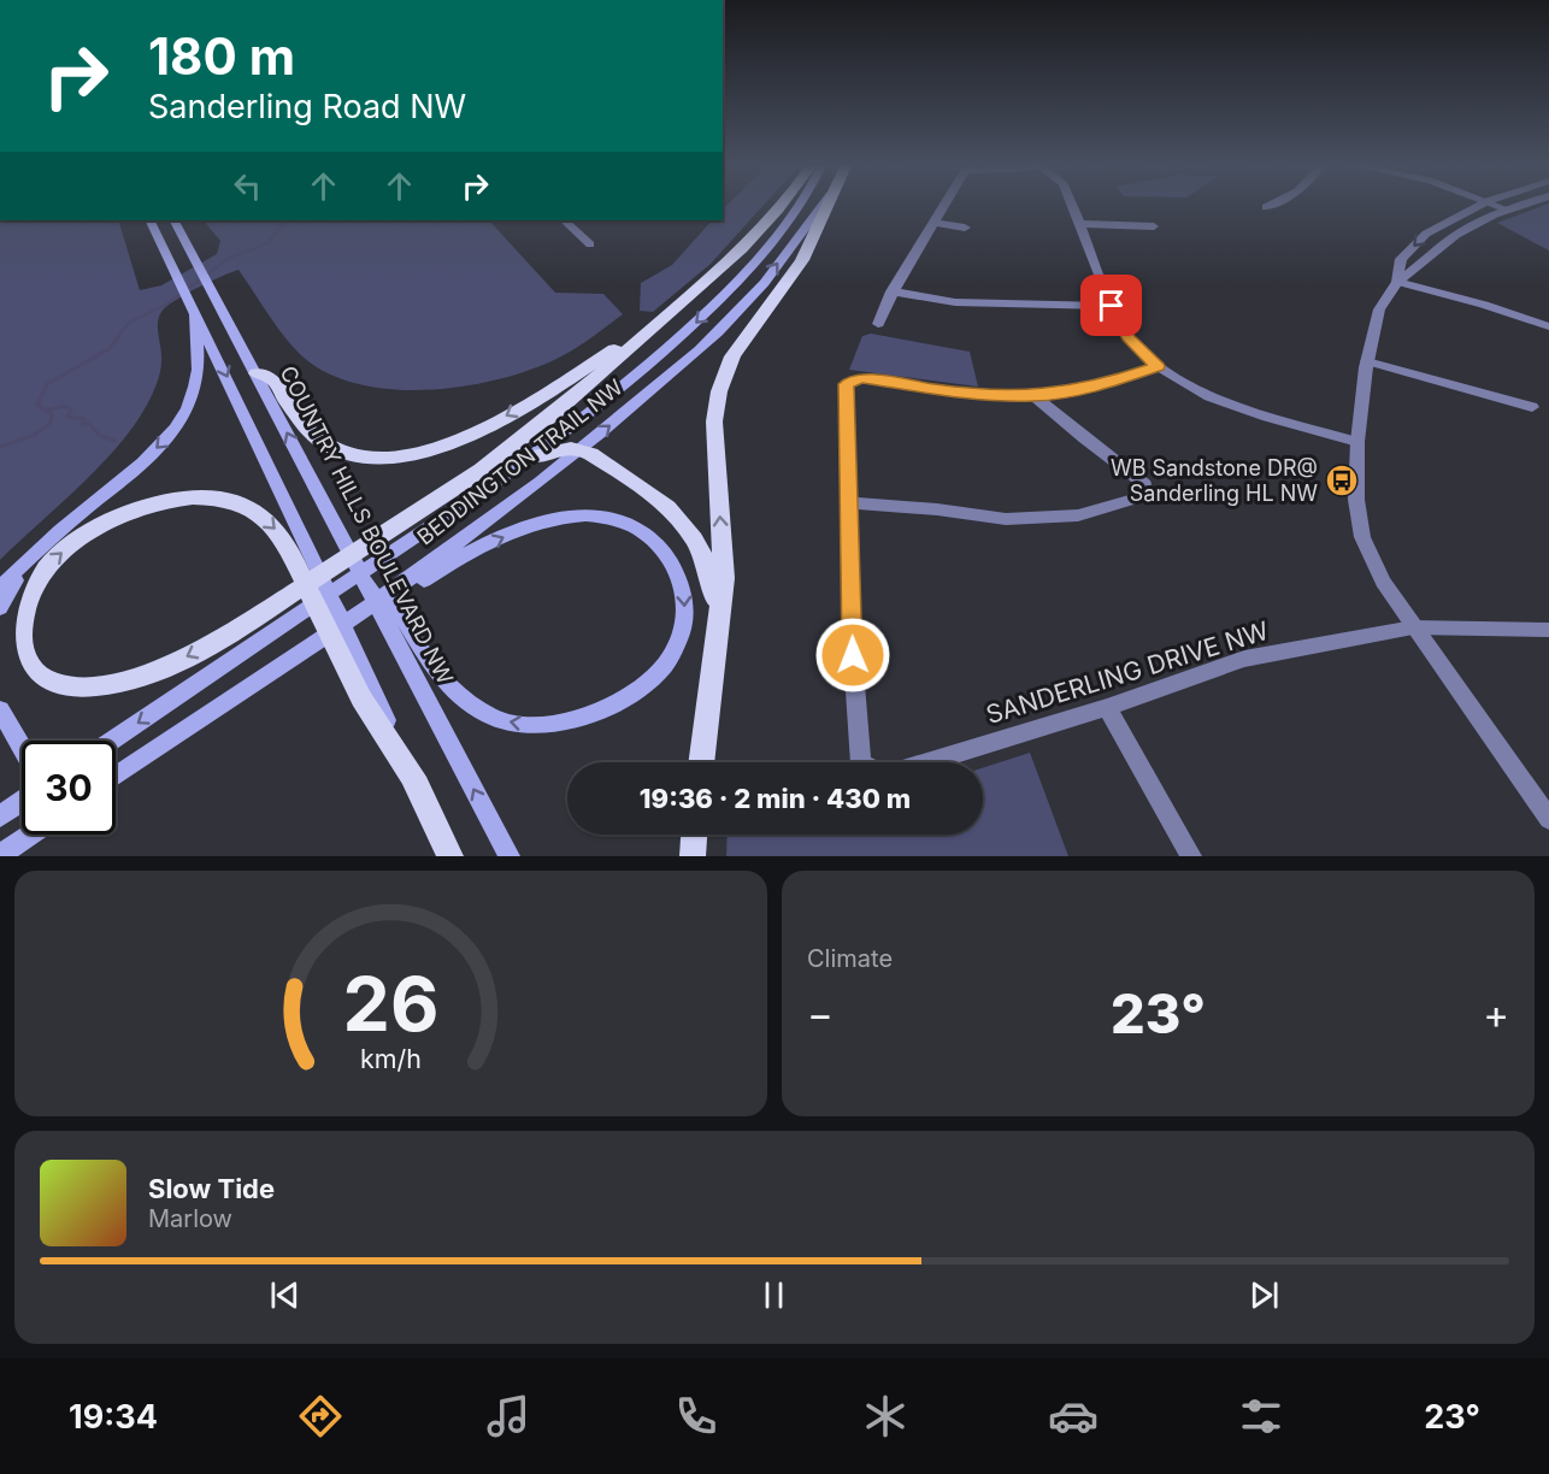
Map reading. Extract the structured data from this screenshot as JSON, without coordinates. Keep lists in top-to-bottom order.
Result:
{
  "streets": {
    "main road": ["BEDDINGTON TRAIL NW", "COUNTRY HILLS BOULEVARD NW"],
    "street": ["SANDERLING DRIVE NW"]
  },
  "places": {
    "bus stop": ["WB Sandstone DR@ Sanderling HL NW"]
  },
  "page": {
    "turn": ["180 m", "Sanderling Road NW"],
    "limit": "30",
    "trip": "19:36 · 2 min · 430 m",
    "tile": "Climate",
    "heat": ["−", "23°", "+"],
    "song": ["Slow Tide", "Marlow"],
    "tabs": ["19:34", "23°"],
    "gauge": ["26", "km/h"]
  }
}
